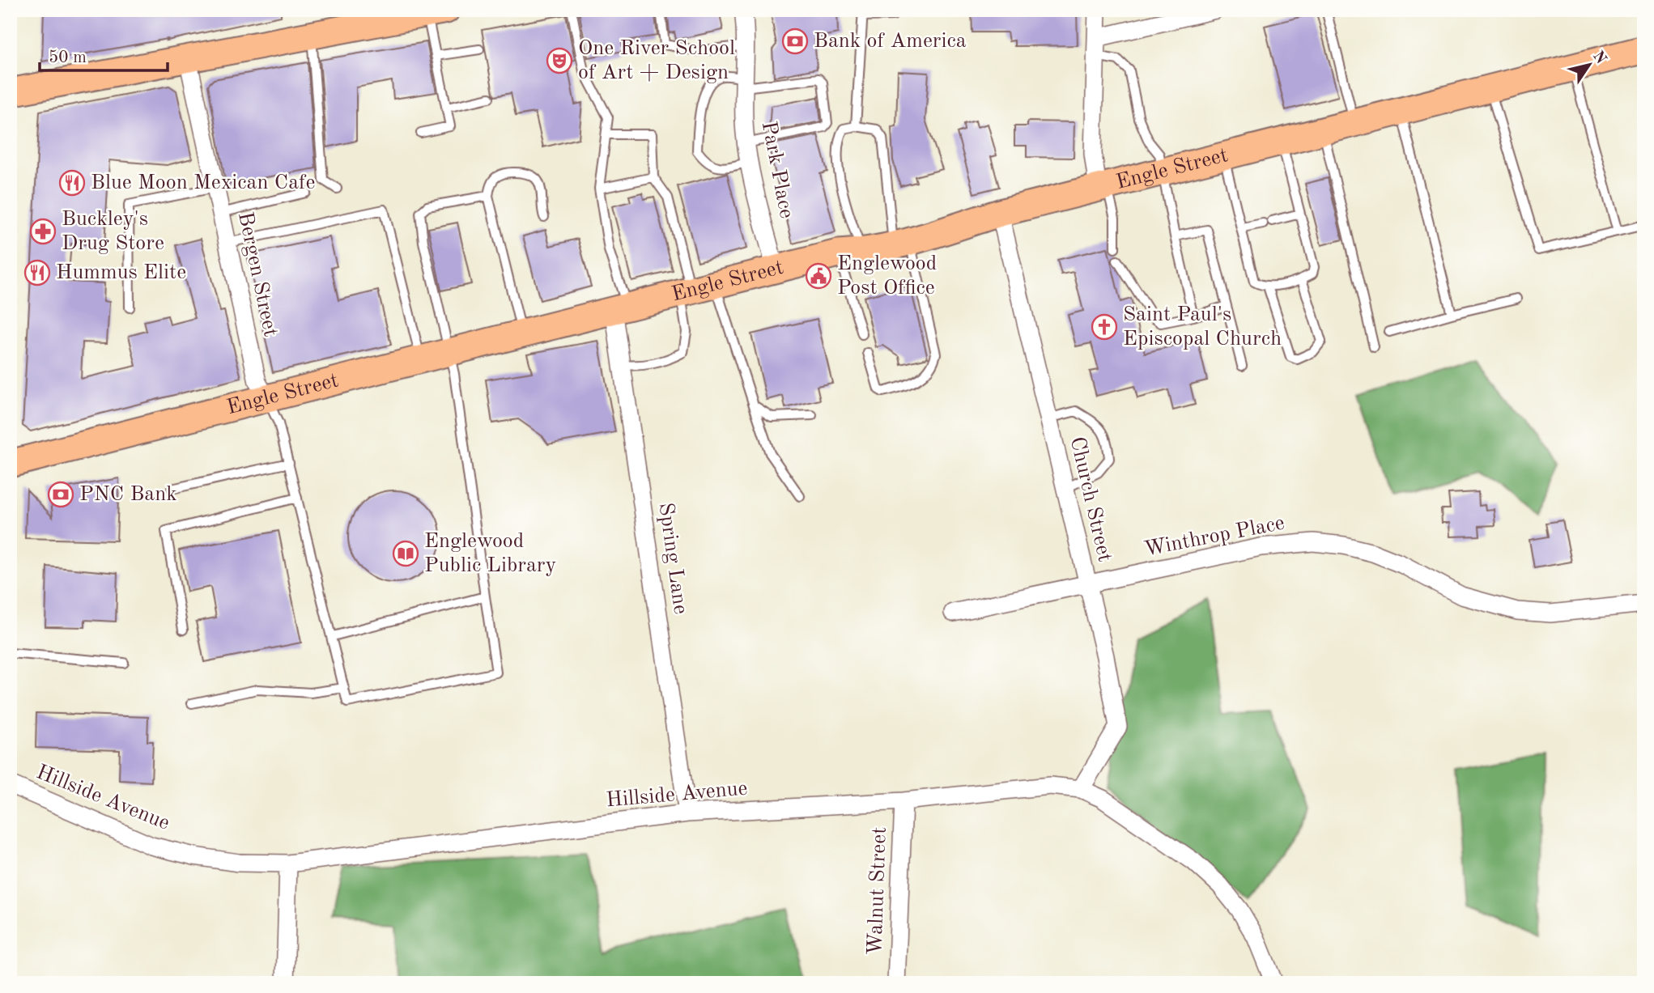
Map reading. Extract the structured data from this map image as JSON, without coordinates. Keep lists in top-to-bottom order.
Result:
{
  "streets": {
    "main road": ["Engle Street"],
    "street": [
      "Park Place",
      "Bergen Street",
      "Church Street",
      "Winthrop Place",
      "Spring Lane",
      "Hillside Avenue",
      "Walnut Street"
    ]
  },
  "crossings": [
    ["Engle Street", "Park Place"],
    ["Engle Street", "Bergen Street"],
    ["Engle Street", "Church Street"],
    ["Engle Street", "Spring Lane"],
    ["Church Street", "Winthrop Place"],
    ["Church Street", "Hillside Avenue"],
    ["Spring Lane", "Hillside Avenue"],
    ["Hillside Avenue", "Walnut Street"]
  ],
  "places": {
    "bank": ["Bank of America", "PNC Bank"],
    "theatre": ["One River School of Art + Design"],
    "restaurant": ["Blue Moon Mexican Cafe", "Hummus Elite"],
    "pharmacy": ["Buckley's Drug Store"],
    "public building": ["Englewood Post Office"],
    "church": ["Saint Paul's Episcopal Church"],
    "library": ["Englewood Public Library"]
  },
  "scale_bar": "50 m",
  "north": "top right"
}
